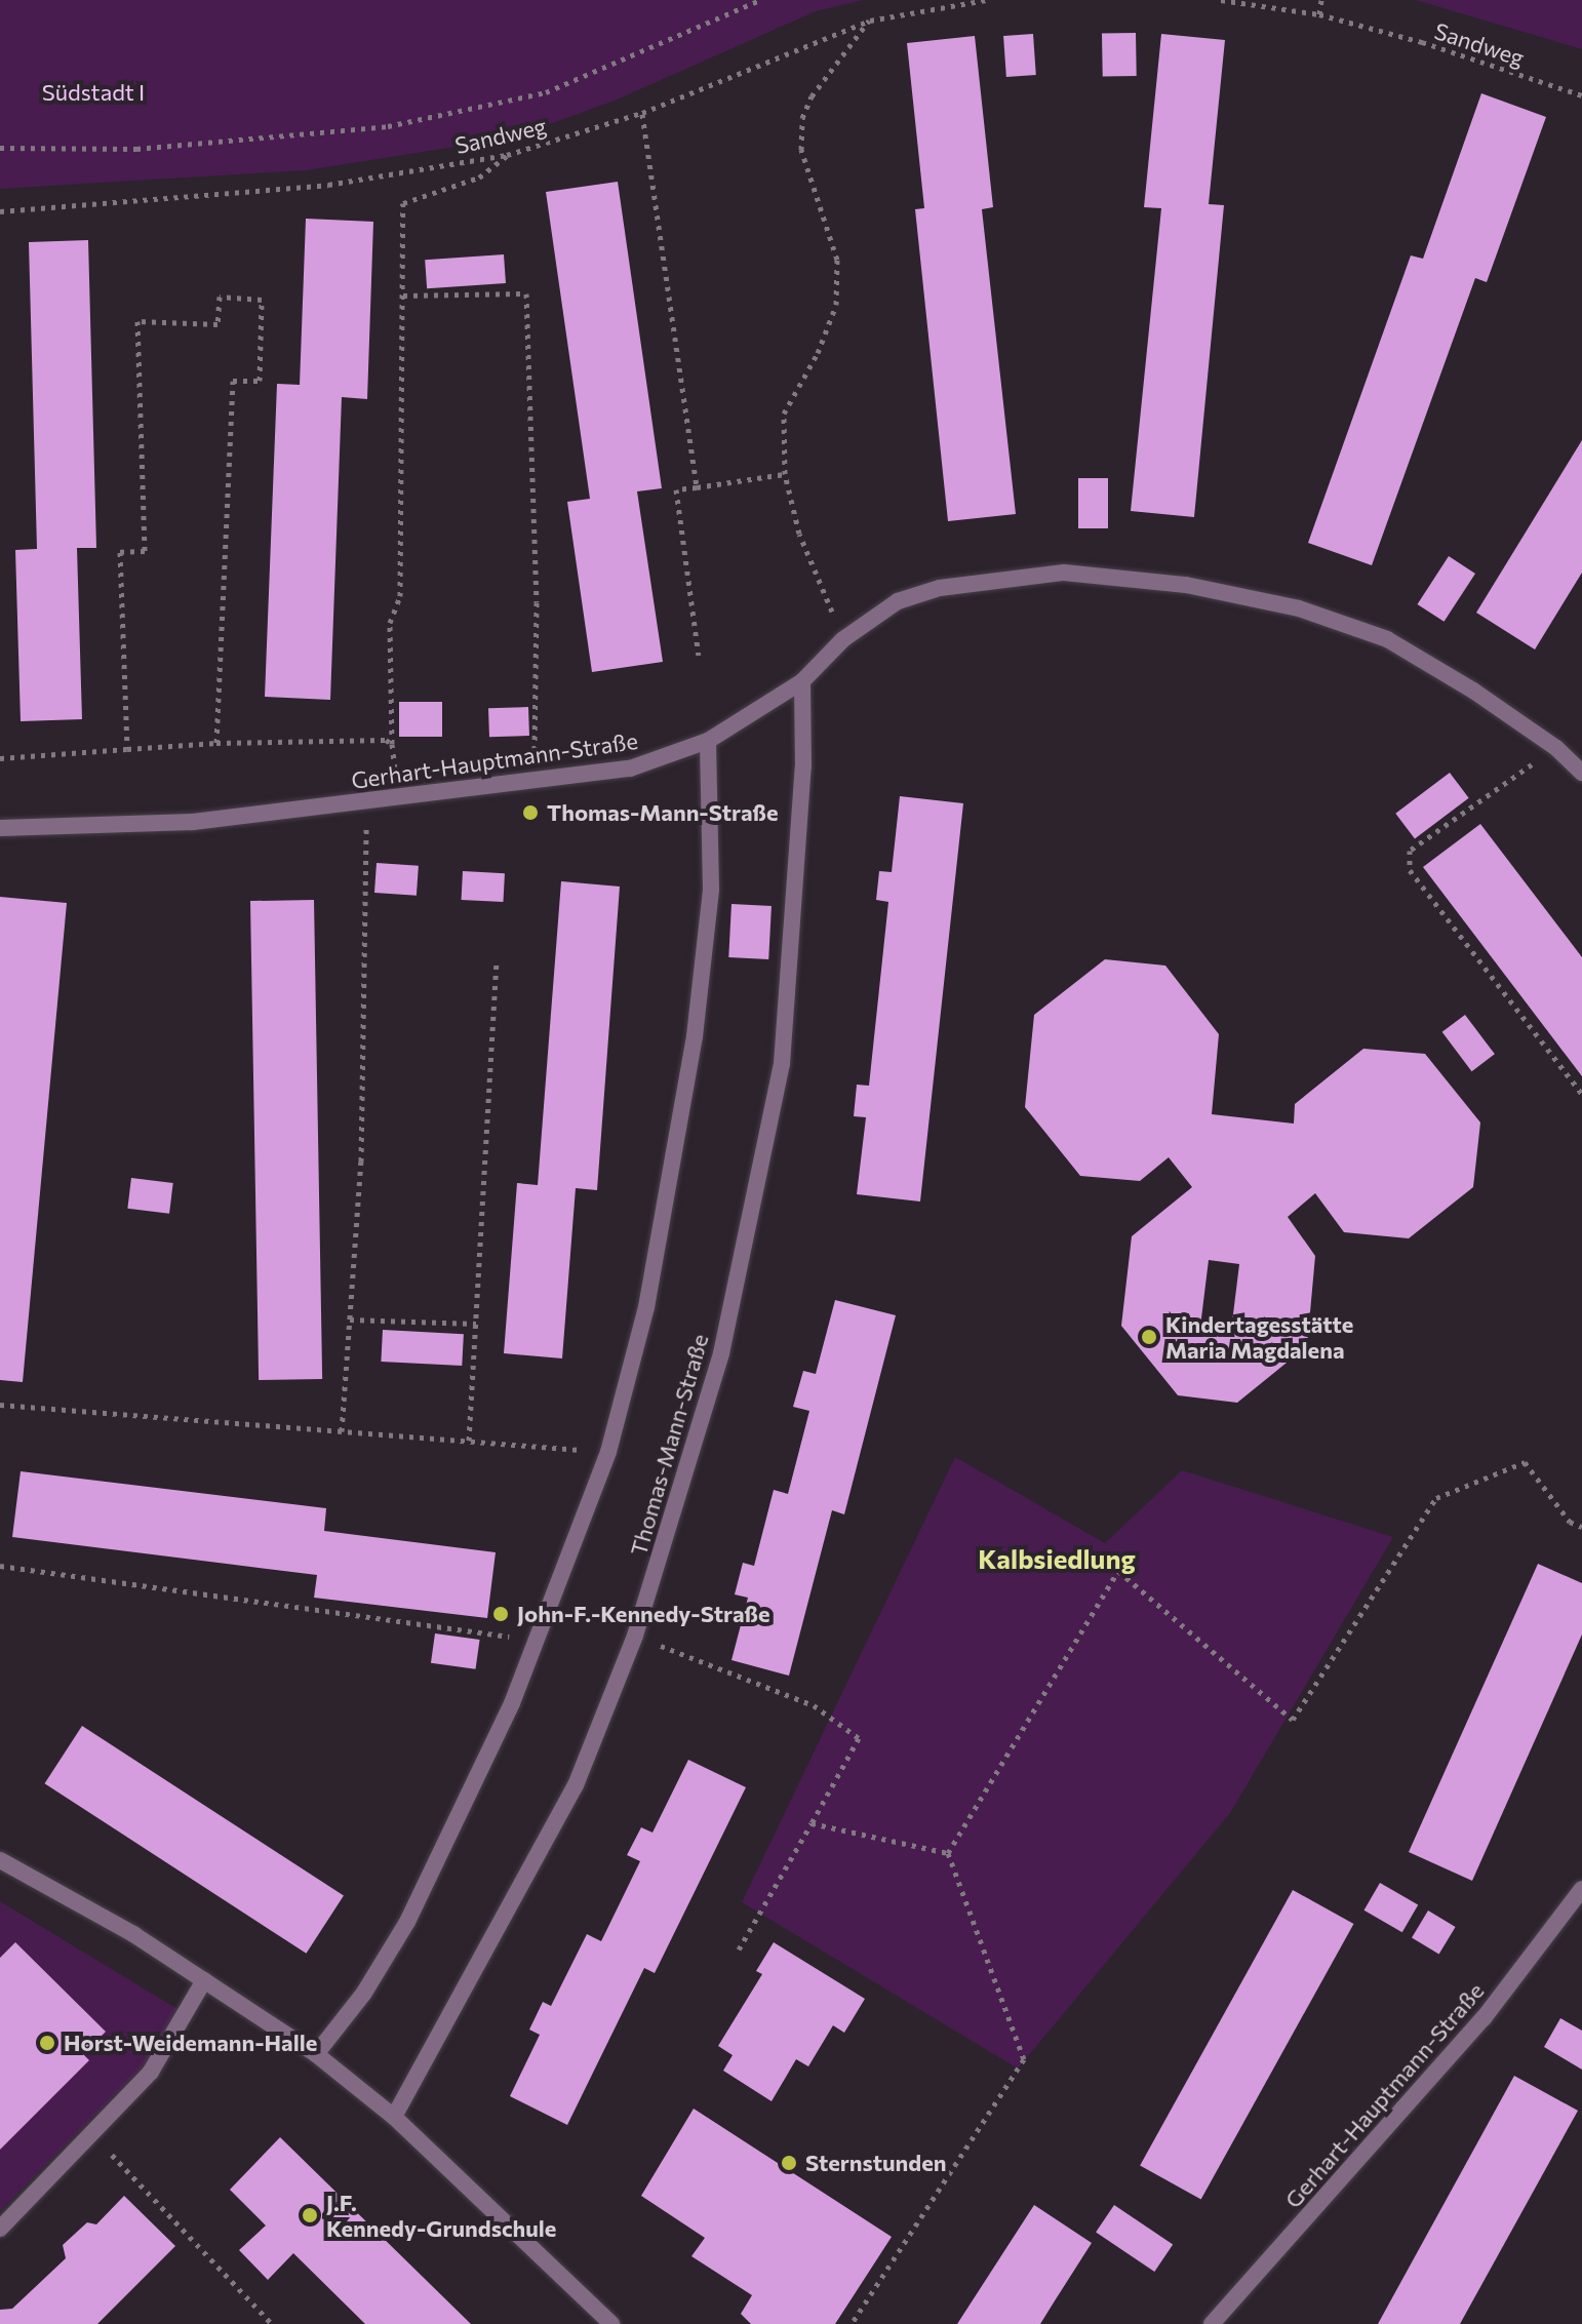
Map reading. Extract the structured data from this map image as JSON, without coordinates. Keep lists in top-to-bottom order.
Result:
{
  "streets": {
    "street": ["Gerhart-Hauptmann-Straße", "Thomas-Mann-Straße"],
    "path": ["Sandweg"]
  },
  "crossings": [
    ["Gerhart-Hauptmann-Straße", "Thomas-Mann-Straße"]
  ],
  "districts": ["Kalbsiedlung"],
  "parks": ["Südstadt I"],
  "places": [
    "Thomas-Mann-Straße",
    "Kindertagesstätte Maria Magdalena",
    "John-F.-Kennedy-Straße",
    "Horst-Weidemann-Halle",
    "Sternstunden",
    "J.F. Kennedy-Grundschule"
  ]
}
